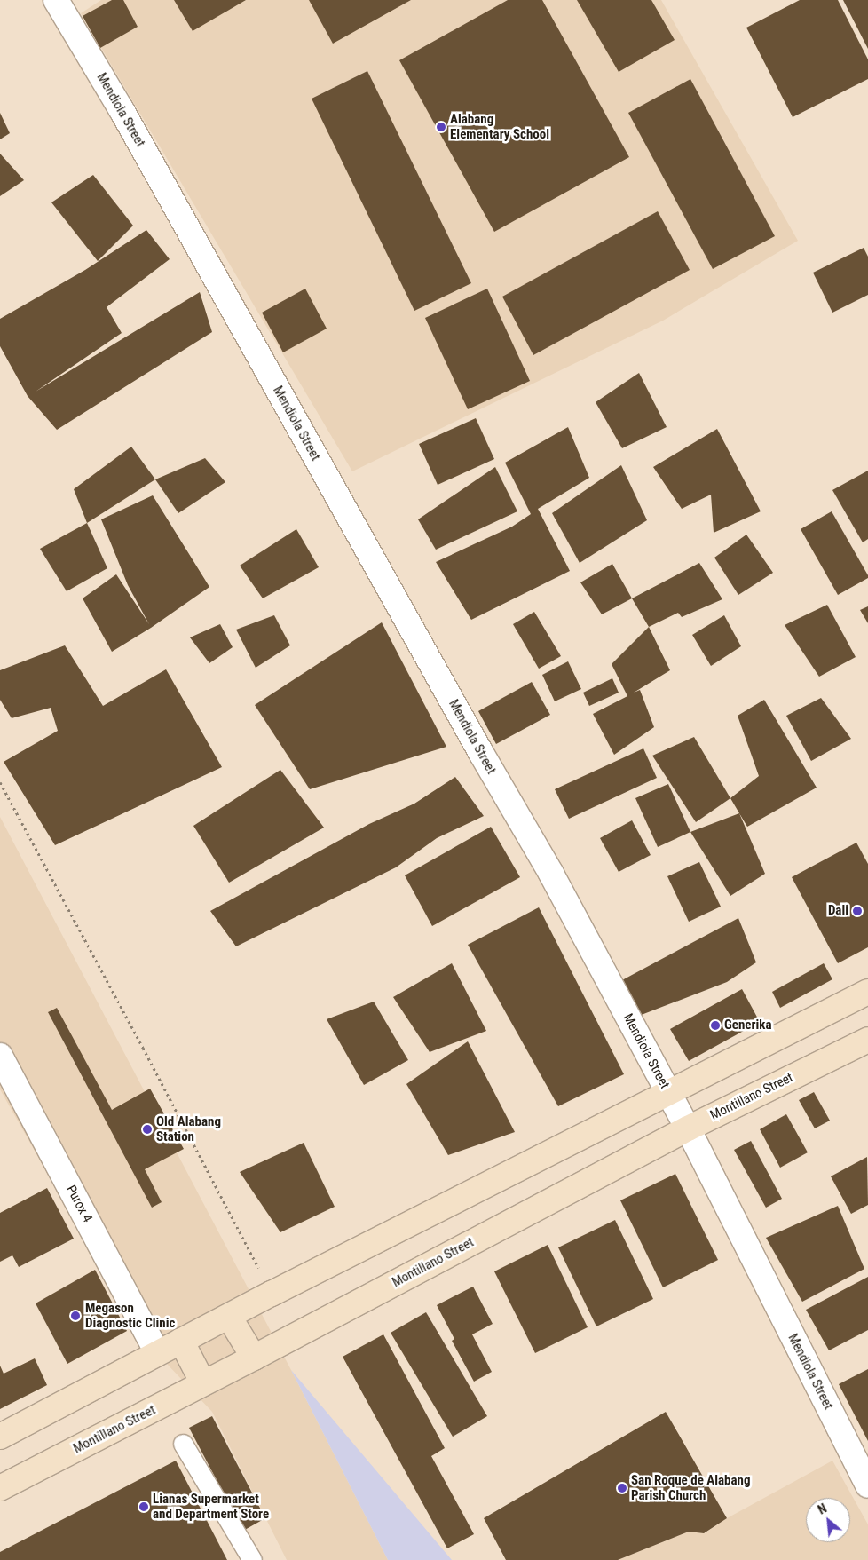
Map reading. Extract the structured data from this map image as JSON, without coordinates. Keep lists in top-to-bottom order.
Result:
{
  "streets": {
    "main road": ["Montillano Street"],
    "street": ["Mendiola Street", "Purox 4"]
  },
  "crossings": [
    ["Mendiola Street", "Montillano Street"]
  ],
  "places": [
    "Alabang Elementary School",
    "Dali",
    "Generika",
    "Old Alabang Station",
    "Megason Diagnostic Clinic",
    "San Roque de Alabang Parish Church",
    "Lianas Supermarket and Department Store"
  ],
  "north": "top left"
}
